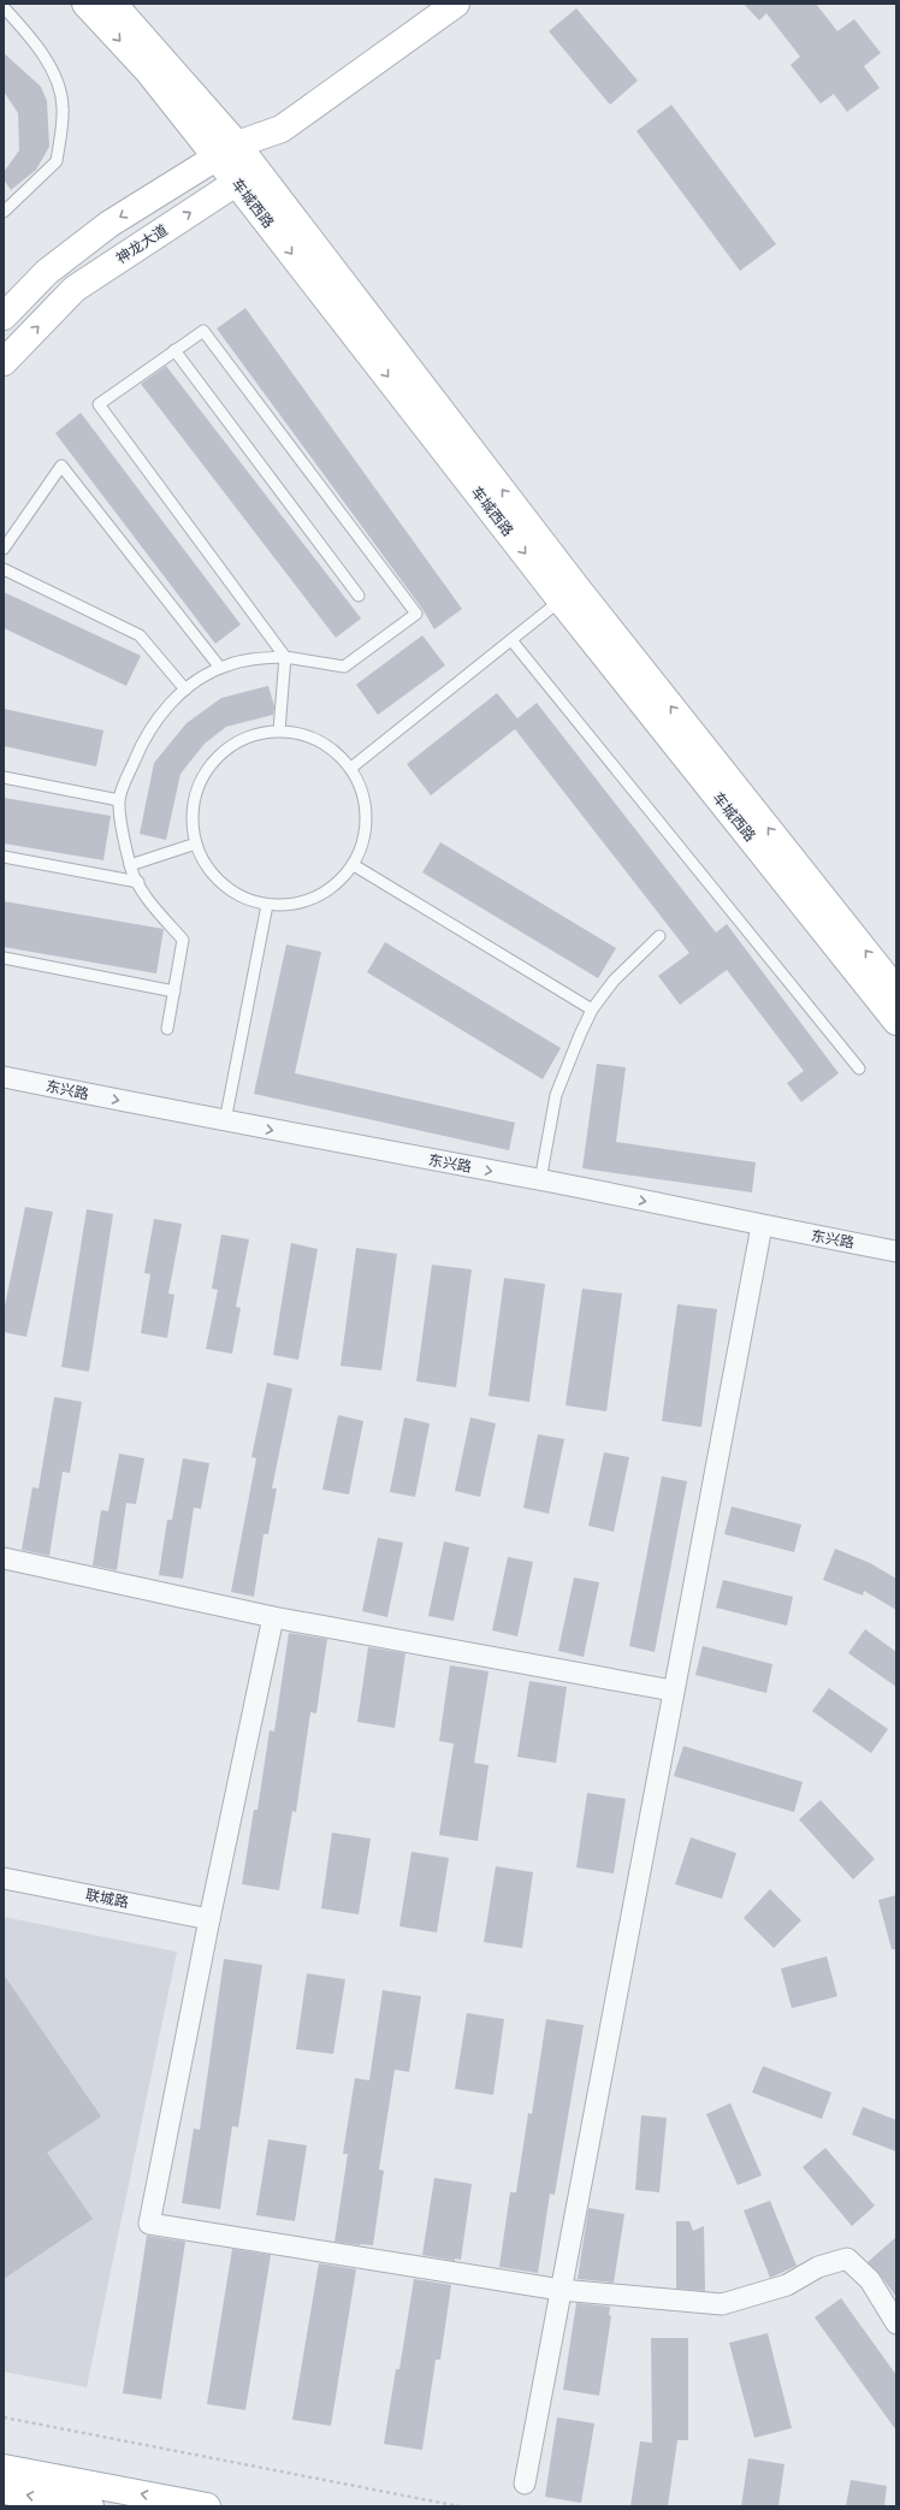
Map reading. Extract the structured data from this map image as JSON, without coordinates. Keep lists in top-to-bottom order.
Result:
{
  "streets": {
    "main road": ["车城西路", "神龙大道"],
    "street": ["东兴路", "联城路"]
  },
  "crossings": [
    ["车城西路", "神龙大道"]
  ],
  "one_way": ["东兴路"]
}
